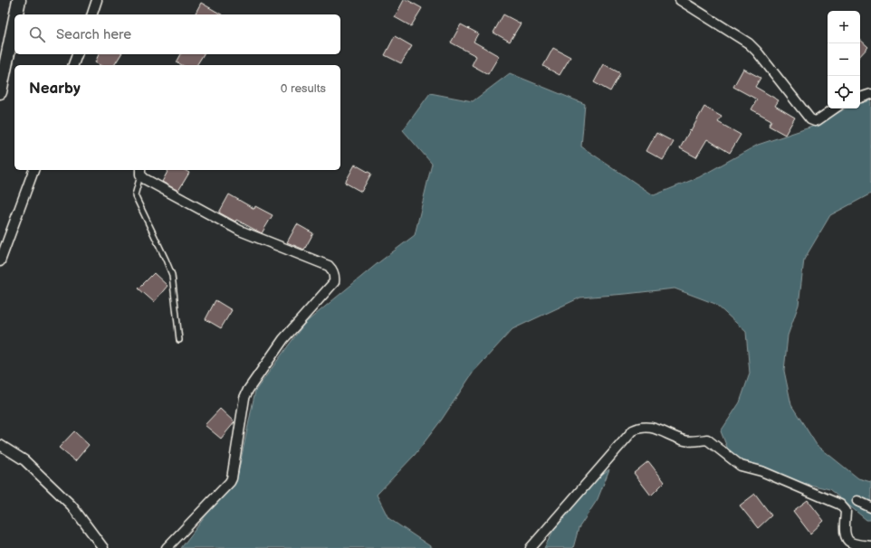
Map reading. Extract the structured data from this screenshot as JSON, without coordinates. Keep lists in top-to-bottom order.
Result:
{
  "page": {
    "map_buttons": ["+", "−"],
    "search": "Search here",
    "heading": ["Nearby", "0 results"]
  }
}
